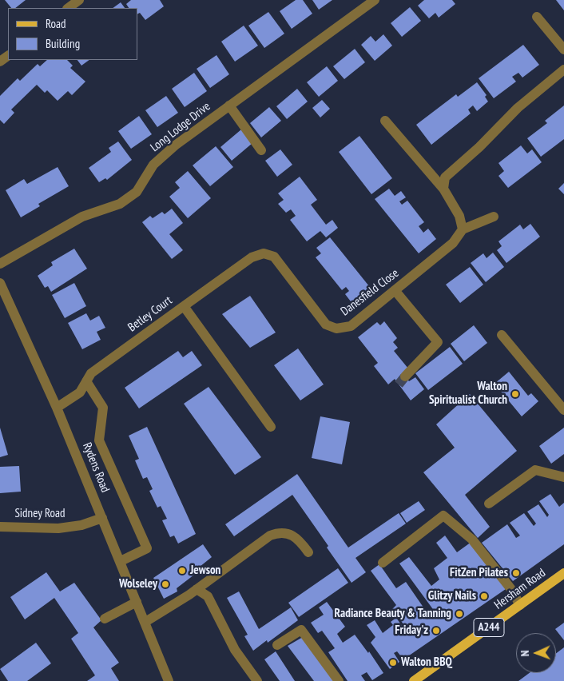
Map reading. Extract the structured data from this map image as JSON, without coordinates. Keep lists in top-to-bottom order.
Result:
{
  "streets": {
    "main road": ["Hersham Road", "A244"],
    "street": [
      "Long Lodge Drive",
      "Danesfield Close",
      "Betley Court",
      "Rydens Road",
      "Sidney Road"
    ]
  },
  "crossings": [
    ["Danesfield Close", "Betley Court"],
    ["Betley Court", "Rydens Road"],
    ["Rydens Road", "Sidney Road"]
  ],
  "places": [
    "Walton Spiritualist Church",
    "Jewson",
    "FitZen Pilates",
    "Wolseley",
    "Glitzy Nails",
    "Radiance Beauty & Tanning",
    "Friday'z",
    "Walton BBQ"
  ],
  "legend": ["Road", "Building"],
  "north": "left"
}
